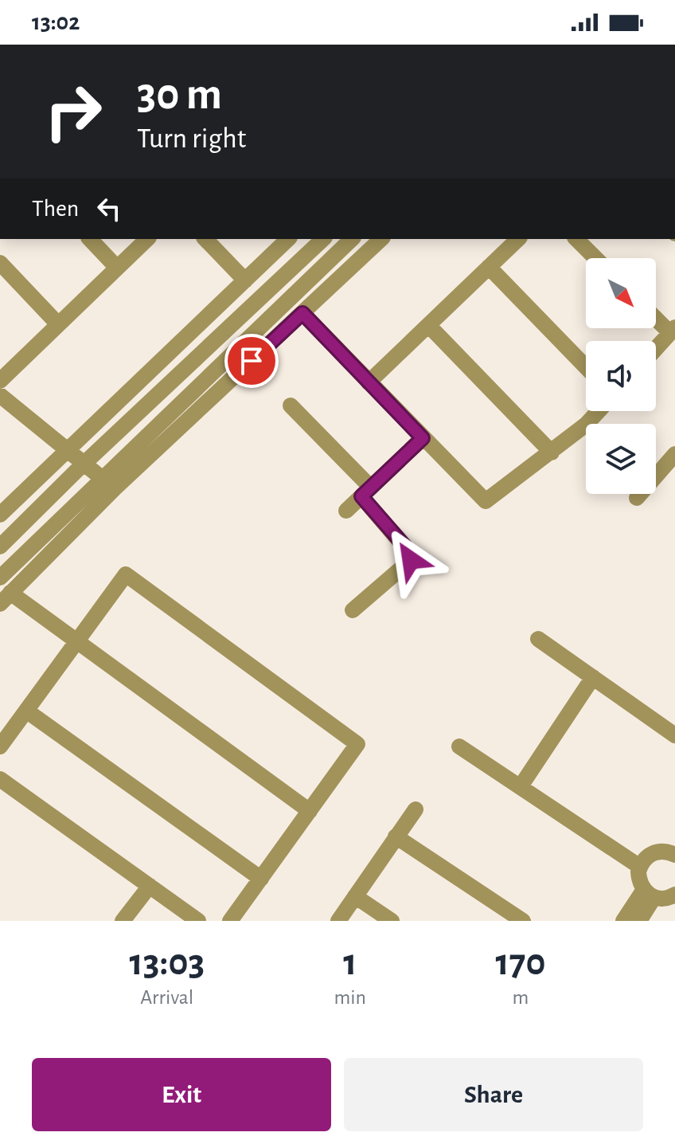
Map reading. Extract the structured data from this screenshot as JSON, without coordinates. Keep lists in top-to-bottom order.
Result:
{
  "north": "bottom right",
  "page": {
    "status": "13:02",
    "turn": ["30 m", "Turn right"],
    "then": "Then",
    "eta": [
      "13:03",
      "Arrival",
      "1",
      "min",
      "170",
      "m"
    ],
    "buttons": ["Exit", "Share"]
  }
}
